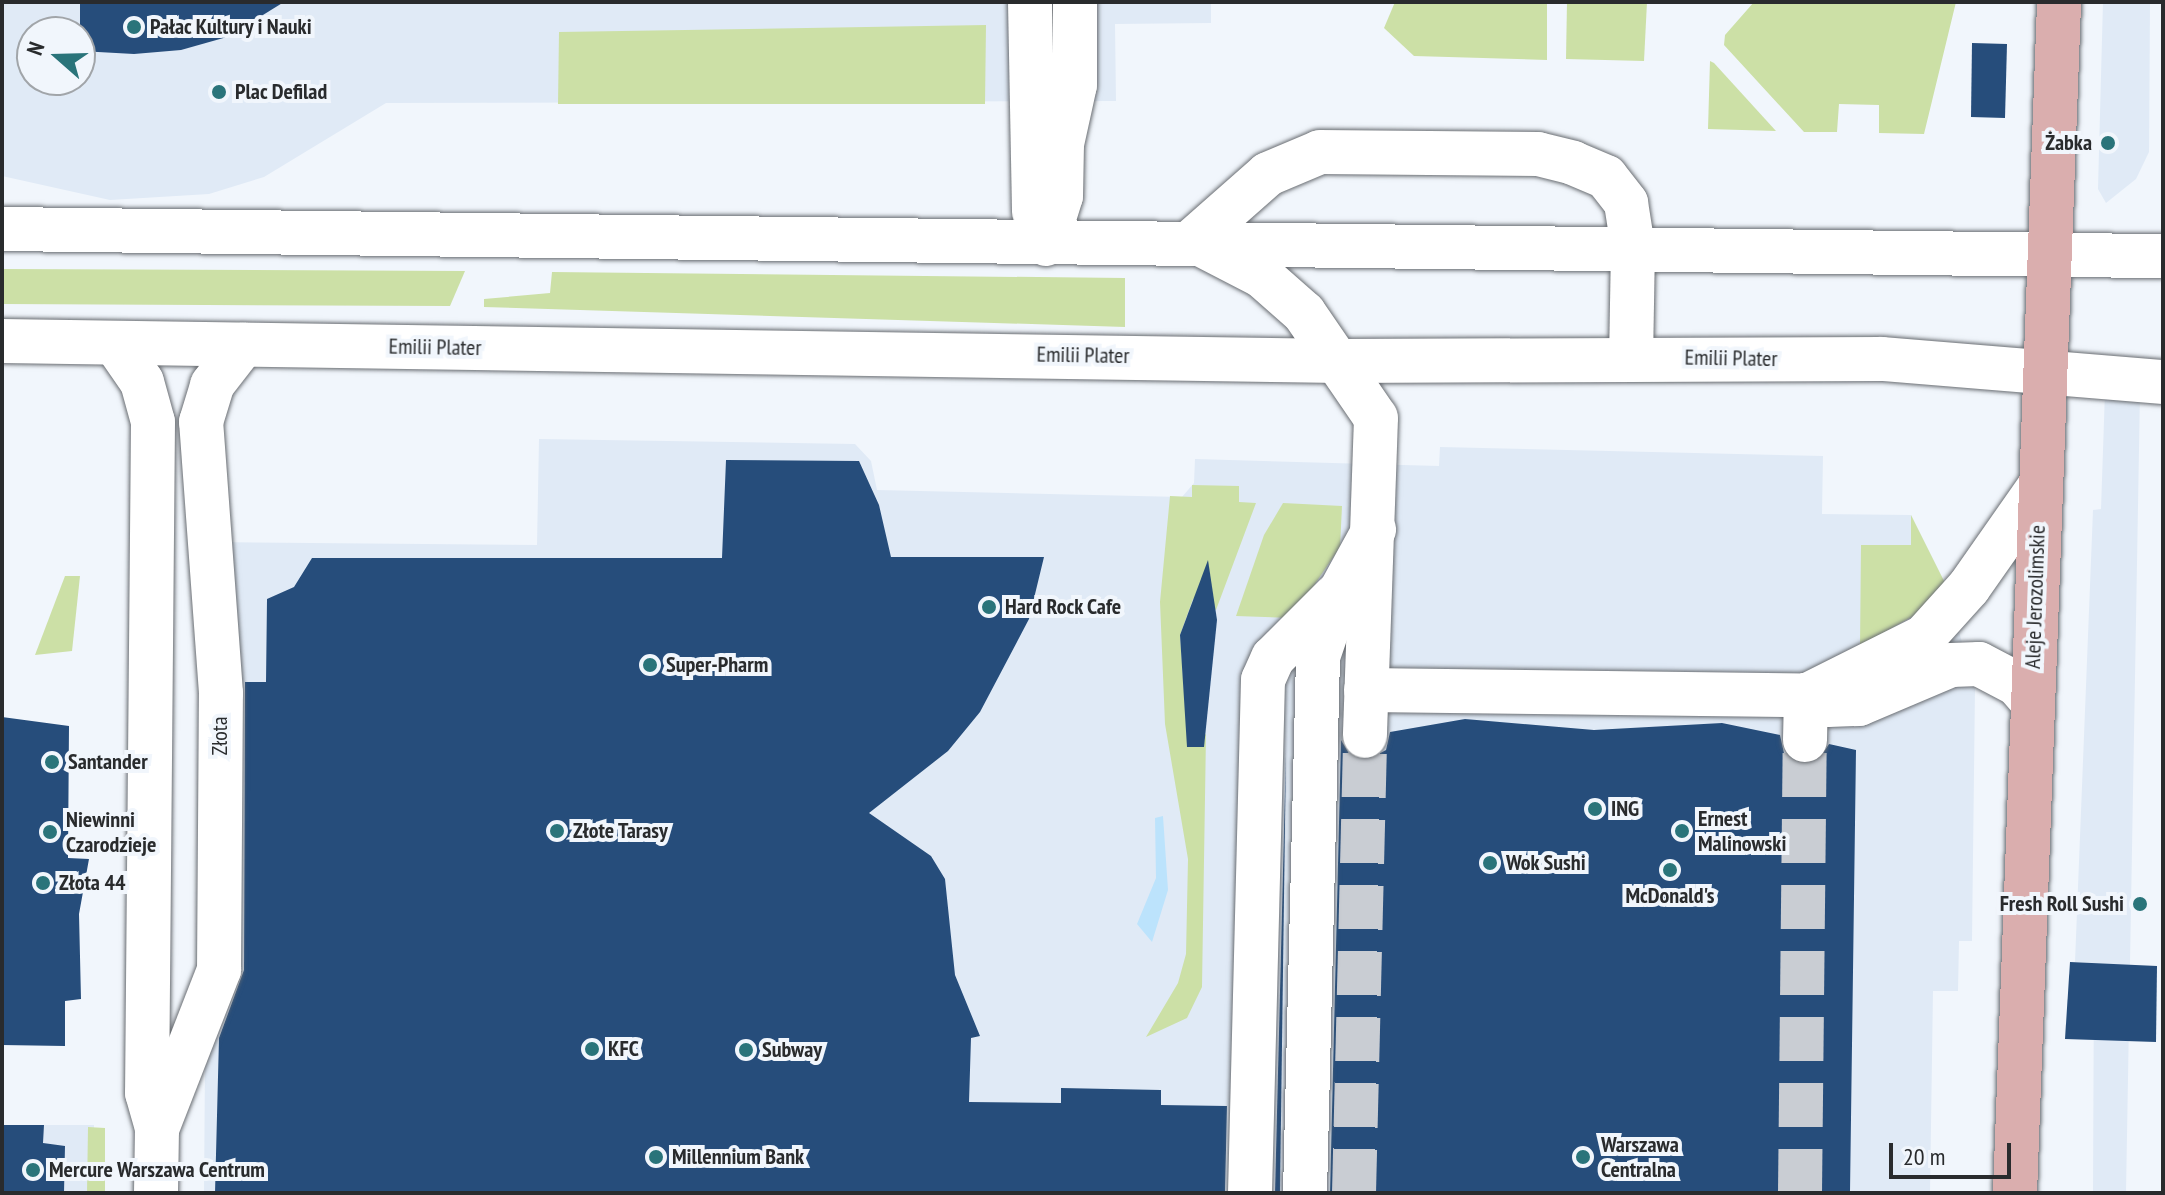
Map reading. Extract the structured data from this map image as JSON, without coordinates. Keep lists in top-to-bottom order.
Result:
{
  "streets": {
    "main road": ["Aleje Jerozolimskie"],
    "street": ["Emilii Plater", "Złota"]
  },
  "crossings": [
    ["Emilii Plater", "Aleje Jerozolimskie"],
    ["Emilii Plater", "Złota"]
  ],
  "places": [
    "Pałac Kultury i Nauki",
    "Plac Defilad",
    "Żabka",
    "Hard Rock Cafe",
    "Super-Pharm",
    "Santander",
    "ING",
    "Złote Tarasy",
    "Ernest Malinowski",
    "Niewinni Czarodzieje",
    "Wok Sushi",
    "McDonald's",
    "Złota 44",
    "Fresh Roll Sushi",
    "KFC",
    "Subway",
    "Millennium Bank",
    "Warszawa Centralna",
    "Mercure Warszawa Centrum"
  ],
  "scale_bar": "20 m",
  "north": "left"
}
